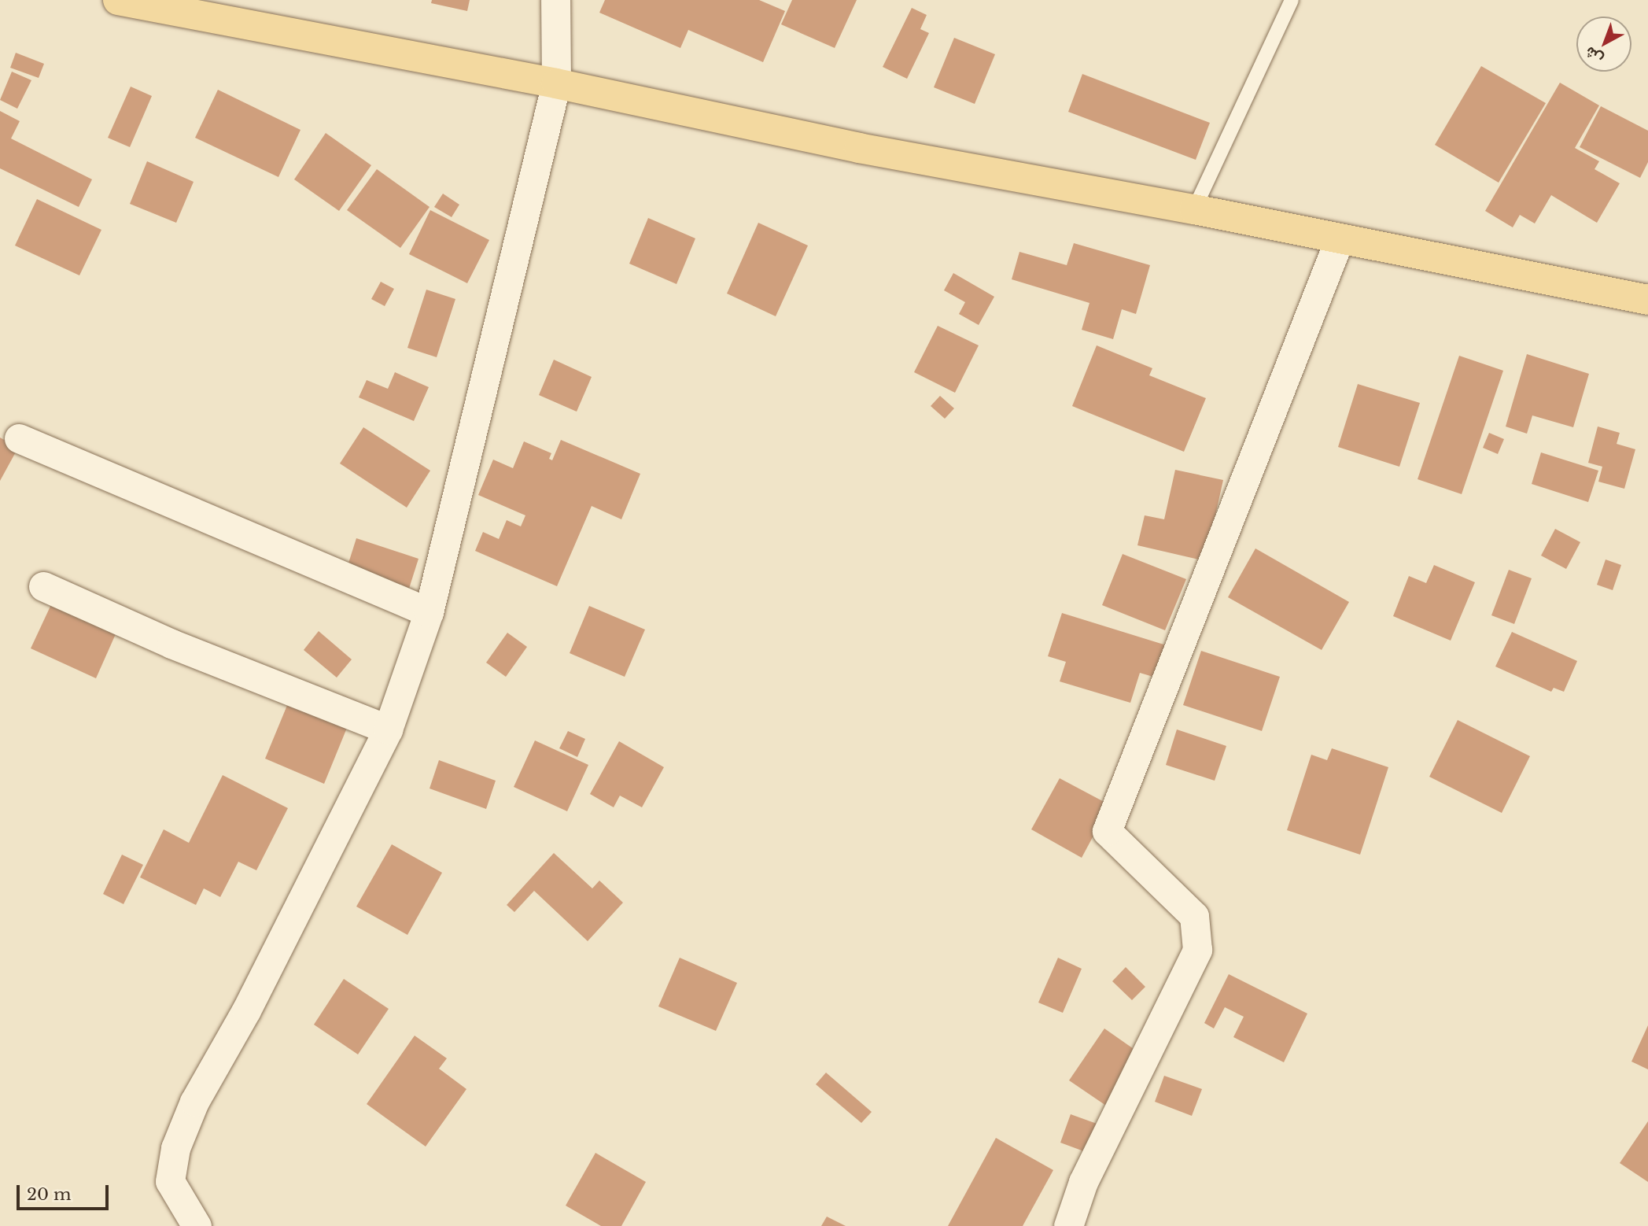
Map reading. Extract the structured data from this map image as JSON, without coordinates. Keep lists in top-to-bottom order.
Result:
{
  "scale_bar": "20 m",
  "north": "bottom left"
}
